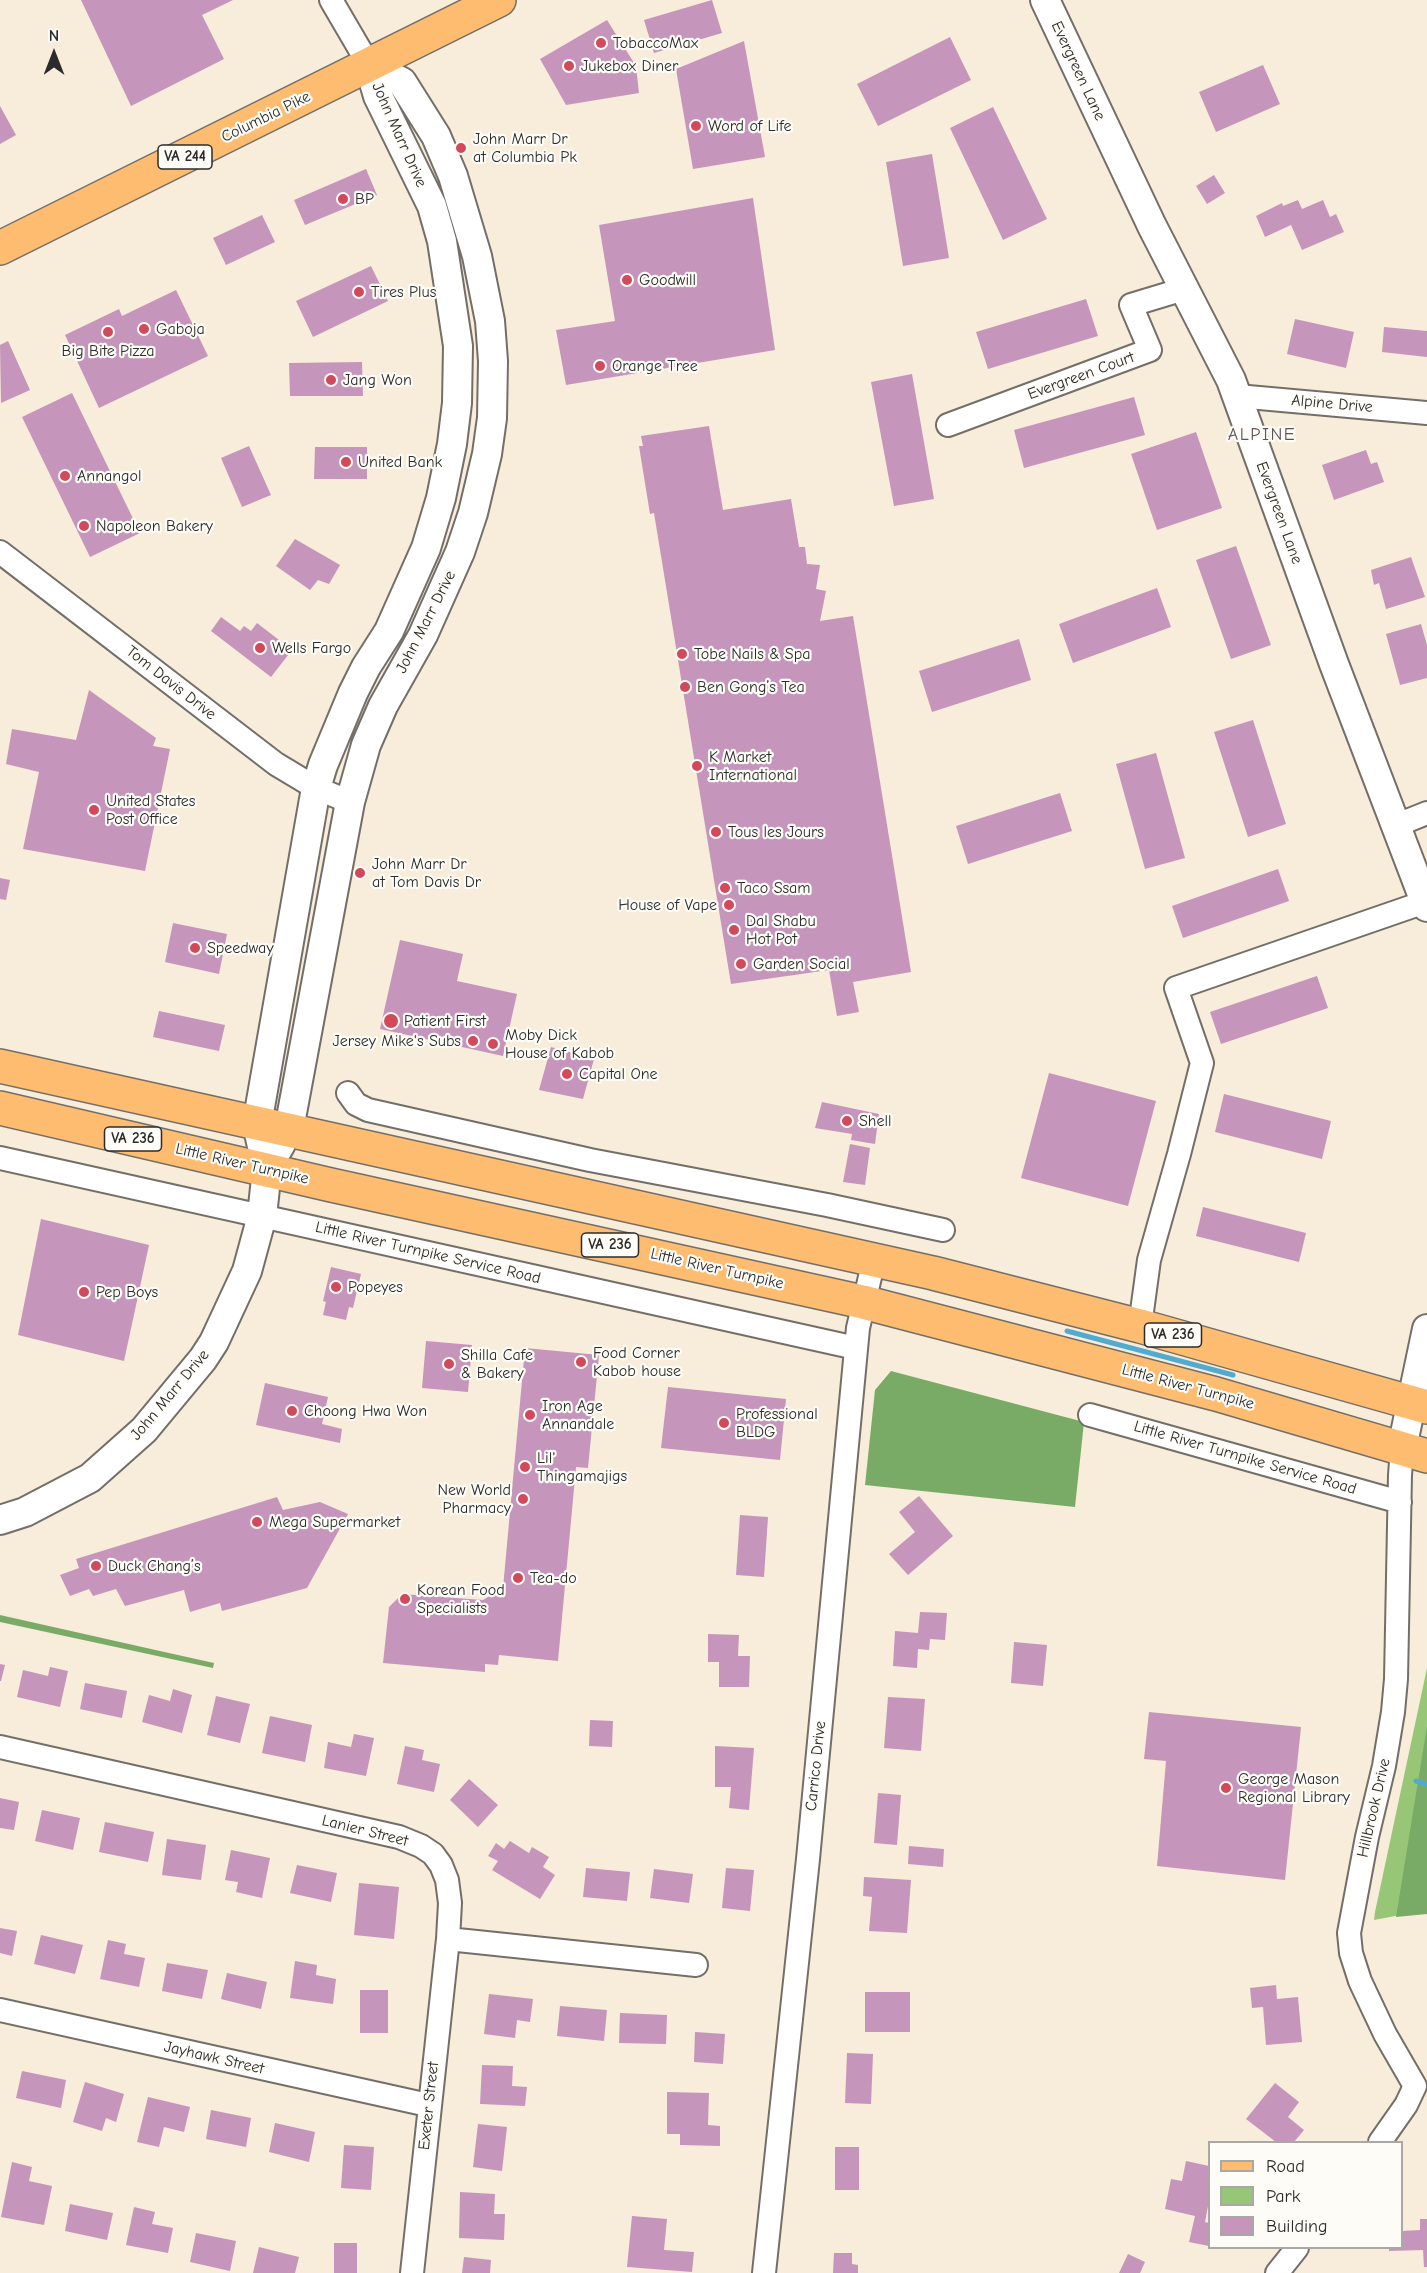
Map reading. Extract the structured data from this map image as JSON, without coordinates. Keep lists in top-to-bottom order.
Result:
{
  "streets": {
    "main road": [
      "Columbia Pike",
      "VA 244",
      "VA 236",
      "Little River Turnpike"
    ],
    "street": [
      "Evergreen Lane",
      "John Marr Drive",
      "Evergreen Court",
      "Alpine Drive",
      "Tom Davis Drive",
      "Little River Turnpike Service Road",
      "Carrico Drive",
      "Hillbrook Drive",
      "Lanier Street",
      "Jayhawk Street",
      "Exeter Street"
    ]
  },
  "crossings": [
    ["Evergreen Lane", "Evergreen Court"],
    ["Evergreen Lane", "Alpine Drive"],
    ["Columbia Pike", "John Marr Drive"],
    ["John Marr Drive", "Tom Davis Drive"],
    ["John Marr Drive", "VA 236"],
    ["John Marr Drive", "Little River Turnpike"],
    ["John Marr Drive", "Little River Turnpike Service Road"],
    ["VA 236", "Carrico Drive"],
    ["Little River Turnpike", "Carrico Drive"],
    ["Little River Turnpike", "Hillbrook Drive"],
    ["Little River Turnpike Service Road", "Carrico Drive"],
    ["Little River Turnpike Service Road", "Hillbrook Drive"],
    ["Lanier Street", "Exeter Street"],
    ["Jayhawk Street", "Exeter Street"]
  ],
  "districts": ["ALPINE"],
  "places": [
    "TobaccoMax",
    "Jukebox Diner",
    "Word of Life",
    "John Marr Dr at Columbia Pk",
    "BP",
    "Goodwill",
    "Tires Plus",
    "Gaboja",
    "Big Bite Pizza",
    "Orange Tree",
    "Jang Won",
    "United Bank",
    "Annangol",
    "Napoleon Bakery",
    "Wells Fargo",
    "Tobe Nails & Spa",
    "Ben Gong’s Tea",
    "K Market International",
    "United States Post Office",
    "Tous les Jours",
    "John Marr Dr at Tom Davis Dr",
    "Taco Ssam",
    "House of Vape",
    "Dal Shabu Hot Pot",
    "Speedway",
    "Garden Social",
    "Patient First",
    "Jersey Mike's Subs",
    "Moby Dick House of Kabob",
    "Capital One",
    "Shell",
    "Popeyes",
    "Pep Boys",
    "Food Corner Kabob house",
    "Shilla Cafe & Bakery",
    "Choong Hwa Won",
    "Iron Age Annandale",
    "Professional BLDG",
    "Lil' Thingamajigs",
    "New World Pharmacy",
    "Mega Supermarket",
    "Duck Chang’s",
    "Tea-do",
    "Korean Food Specialists",
    "George Mason Regional Library"
  ],
  "legend": ["Road", "Park", "Building"],
  "north": "top"
}
